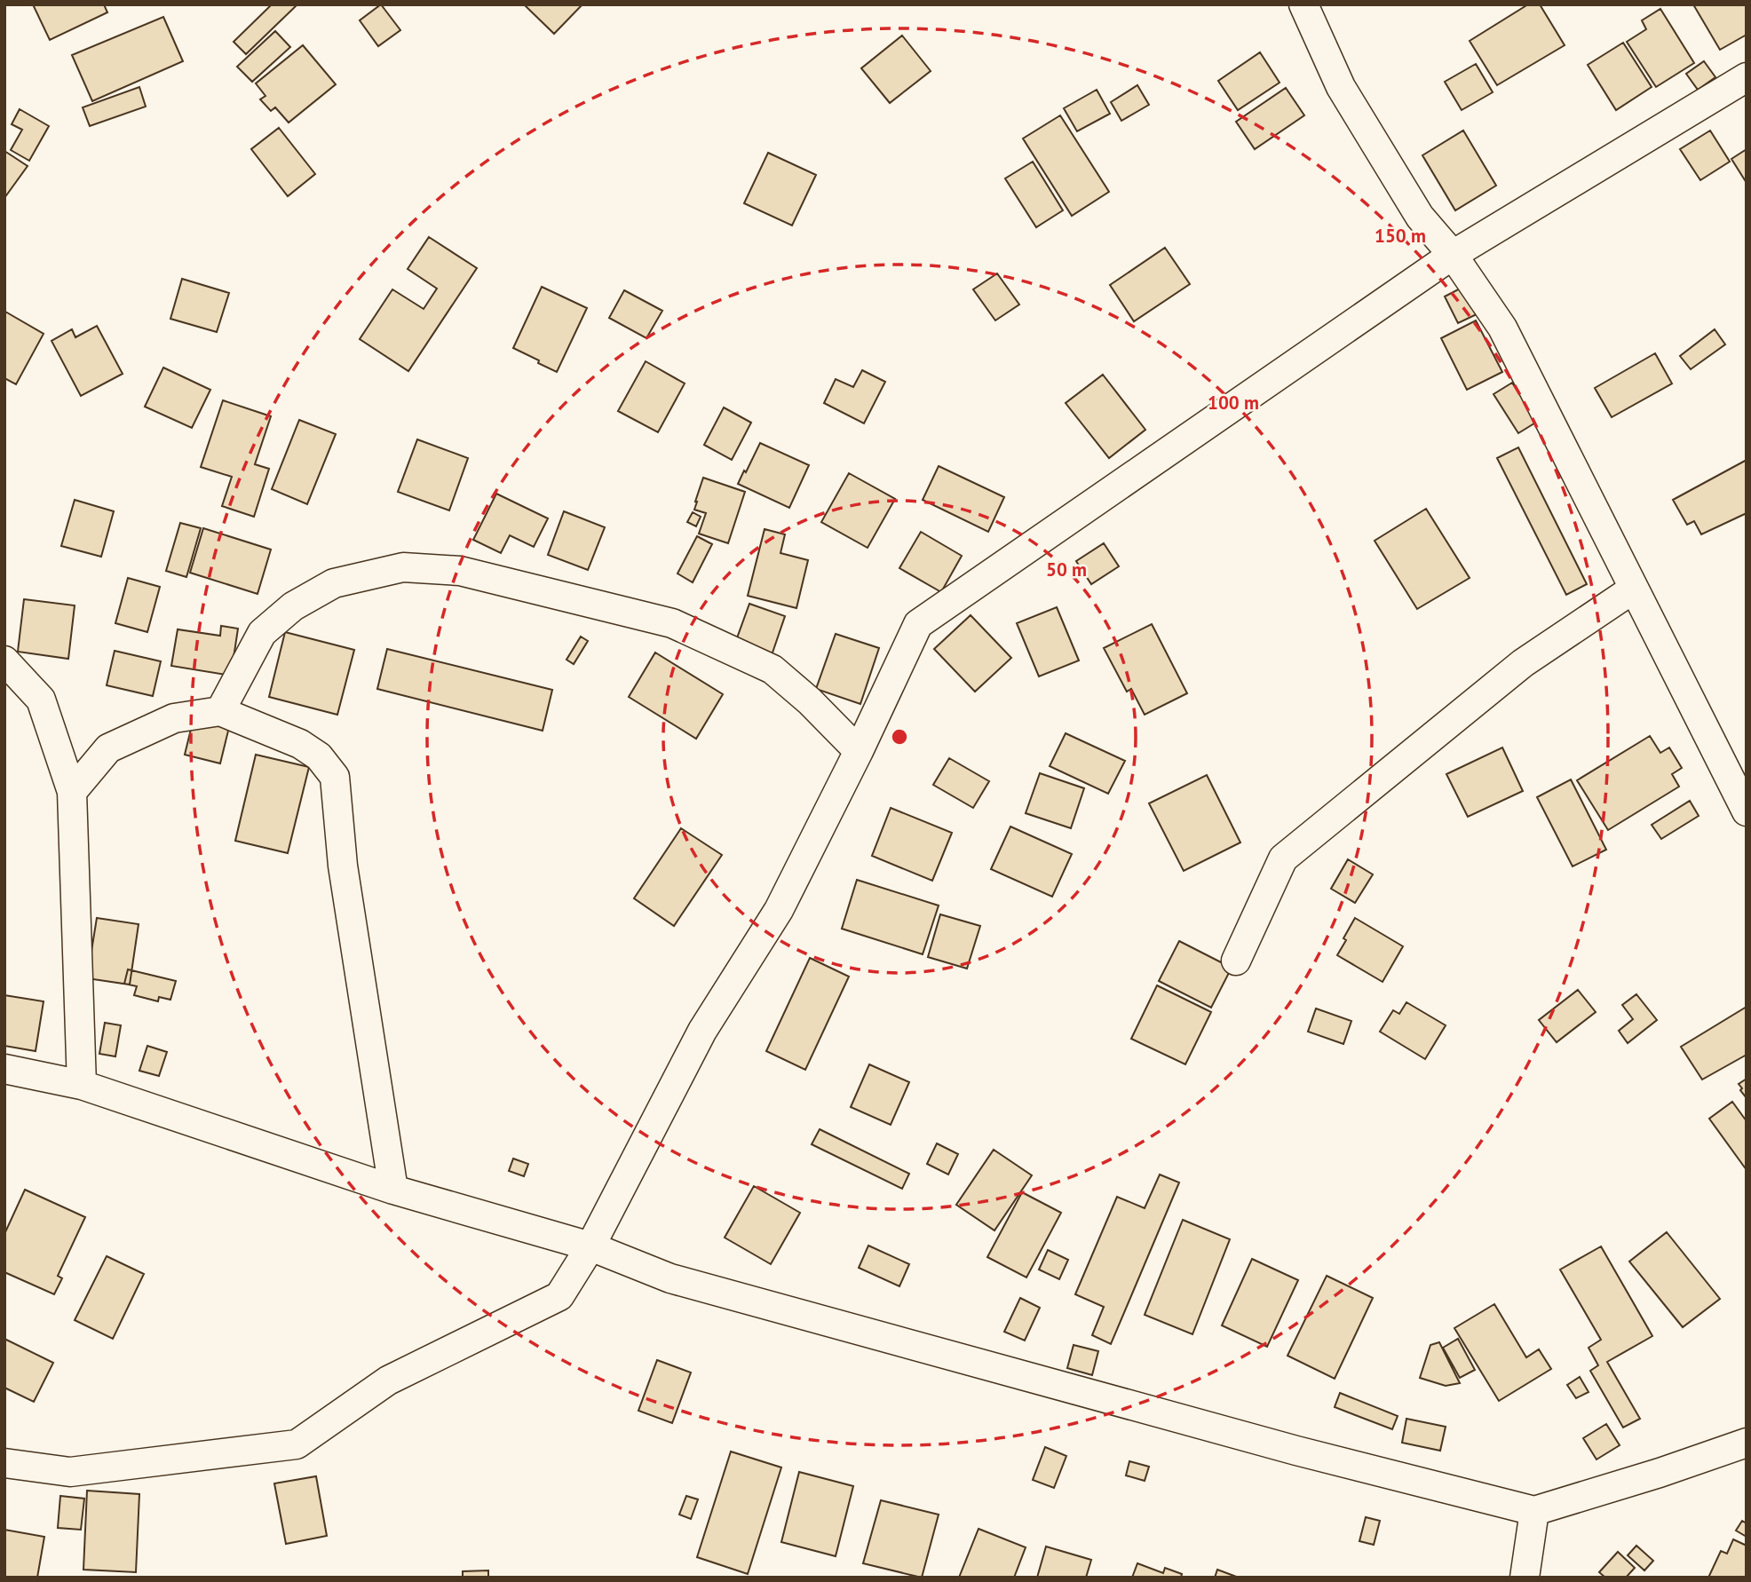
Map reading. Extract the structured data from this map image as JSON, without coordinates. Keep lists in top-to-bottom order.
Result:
{
  "rings": ["150 m", "100 m", "50 m"]
}
